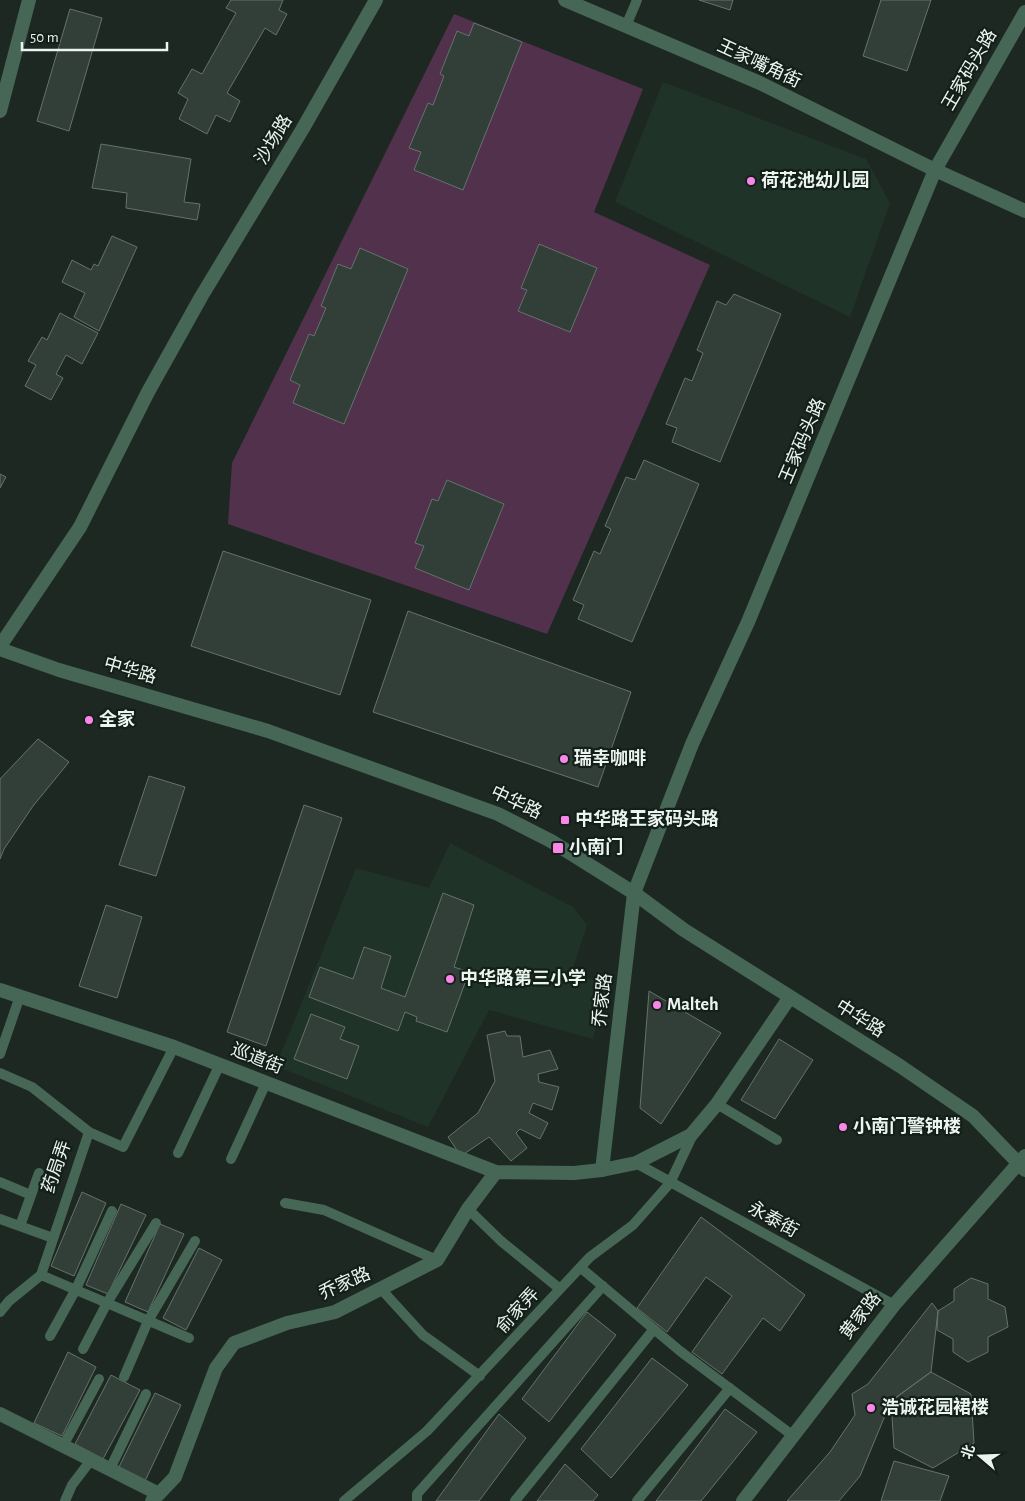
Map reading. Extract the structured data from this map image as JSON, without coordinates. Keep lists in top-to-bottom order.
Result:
{
  "streets": {
    "street": [
      "王家嘴角街",
      "王家码头路",
      "沙场路",
      "中华路",
      "乔家路",
      "巡道街",
      "黄家路"
    ],
    "lane": ["药局弄", "永泰街", "俞家弄"]
  },
  "crossings": [
    ["王家嘴角街", "王家码头路"],
    ["王家码头路", "中华路"],
    ["王家码头路", "乔家路"],
    ["沙场路", "中华路"],
    ["中华路", "乔家路"],
    ["中华路", "黄家路"],
    ["巡道街", "药局弄"],
    ["永泰街", "俞家弄"],
    ["永泰街", "黄家路"]
  ],
  "places": {
    "other": [
      "荷花池幼儿园",
      "全家",
      "瑞幸咖啡",
      "中华路第三小学",
      "Malteh",
      "小南门警钟楼",
      "浩诚花园裙楼"
    ],
    "transit": ["中华路王家码头路", "小南门"]
  },
  "scale_bar": "50 m",
  "north": "left"
}
